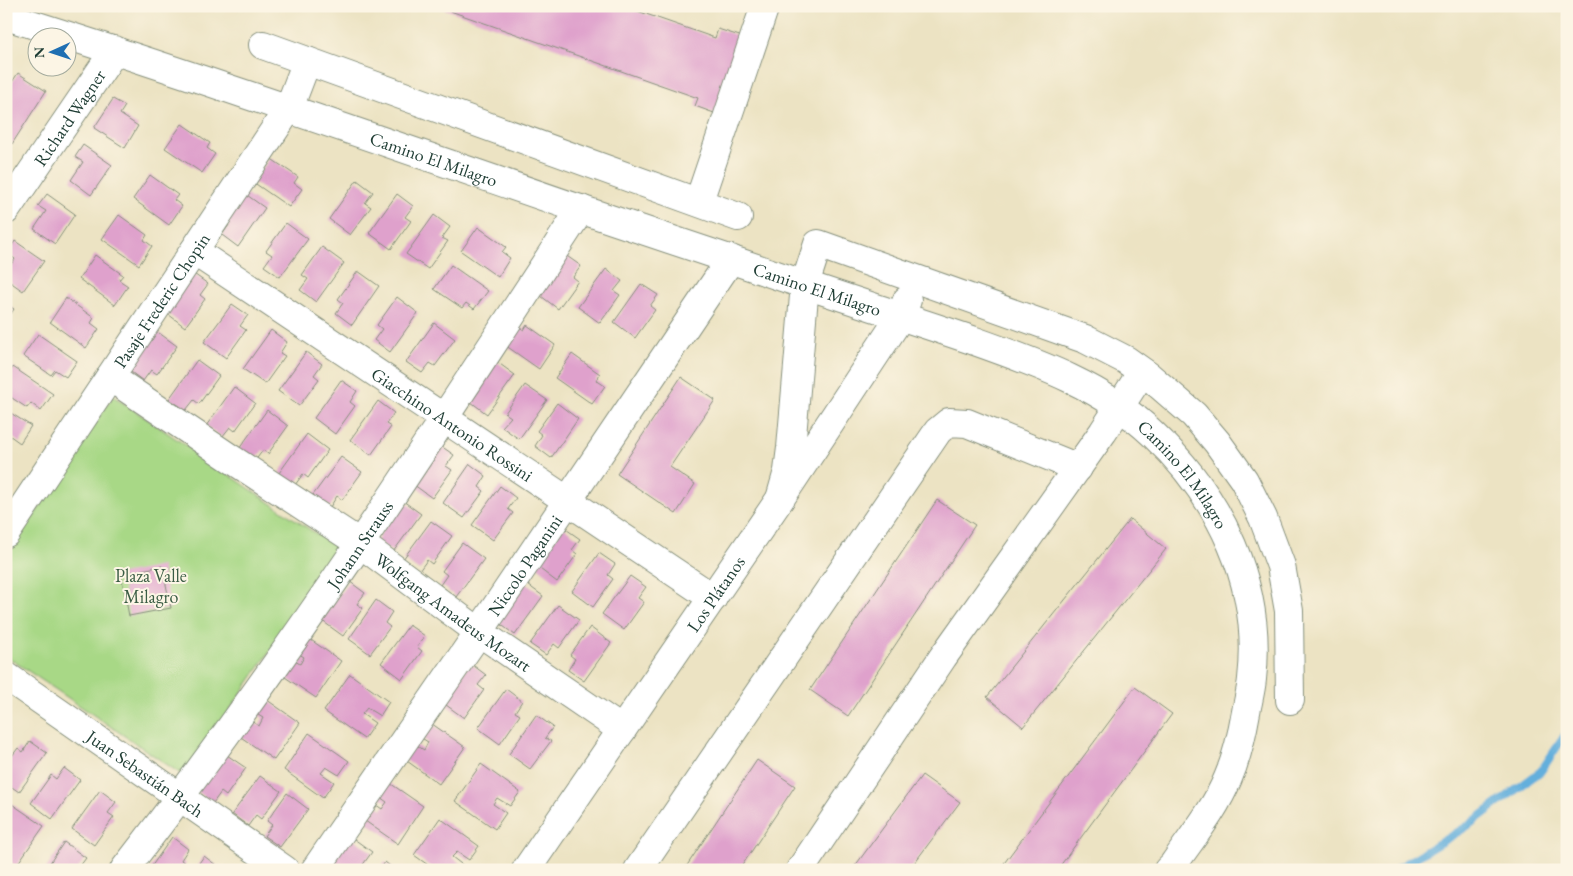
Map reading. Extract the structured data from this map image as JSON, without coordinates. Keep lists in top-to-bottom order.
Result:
{
  "streets": {
    "street": [
      "Richard Wagner",
      "Camino El Milagro",
      "Pasaje Frederic Chopin",
      "Giacchino Antonio Rossini",
      "Johann Strauss",
      "Niccolo Paganini",
      "Los Plátanos",
      "Wolfgang Amadeus Mozart",
      "Juan Sebastián Bach"
    ]
  },
  "crossings": [
    ["Richard Wagner", "Camino El Milagro"],
    ["Camino El Milagro", "Pasaje Frederic Chopin"],
    ["Camino El Milagro", "Johann Strauss"],
    ["Camino El Milagro", "Niccolo Paganini"],
    ["Camino El Milagro", "Los Plátanos"],
    ["Pasaje Frederic Chopin", "Giacchino Antonio Rossini"],
    ["Pasaje Frederic Chopin", "Wolfgang Amadeus Mozart"],
    ["Giacchino Antonio Rossini", "Johann Strauss"],
    ["Giacchino Antonio Rossini", "Niccolo Paganini"],
    ["Giacchino Antonio Rossini", "Los Plátanos"],
    ["Johann Strauss", "Wolfgang Amadeus Mozart"],
    ["Johann Strauss", "Juan Sebastián Bach"],
    ["Niccolo Paganini", "Wolfgang Amadeus Mozart"],
    ["Los Plátanos", "Wolfgang Amadeus Mozart"]
  ],
  "parks": ["Plaza Valle Milagro"],
  "north": "left"
}
